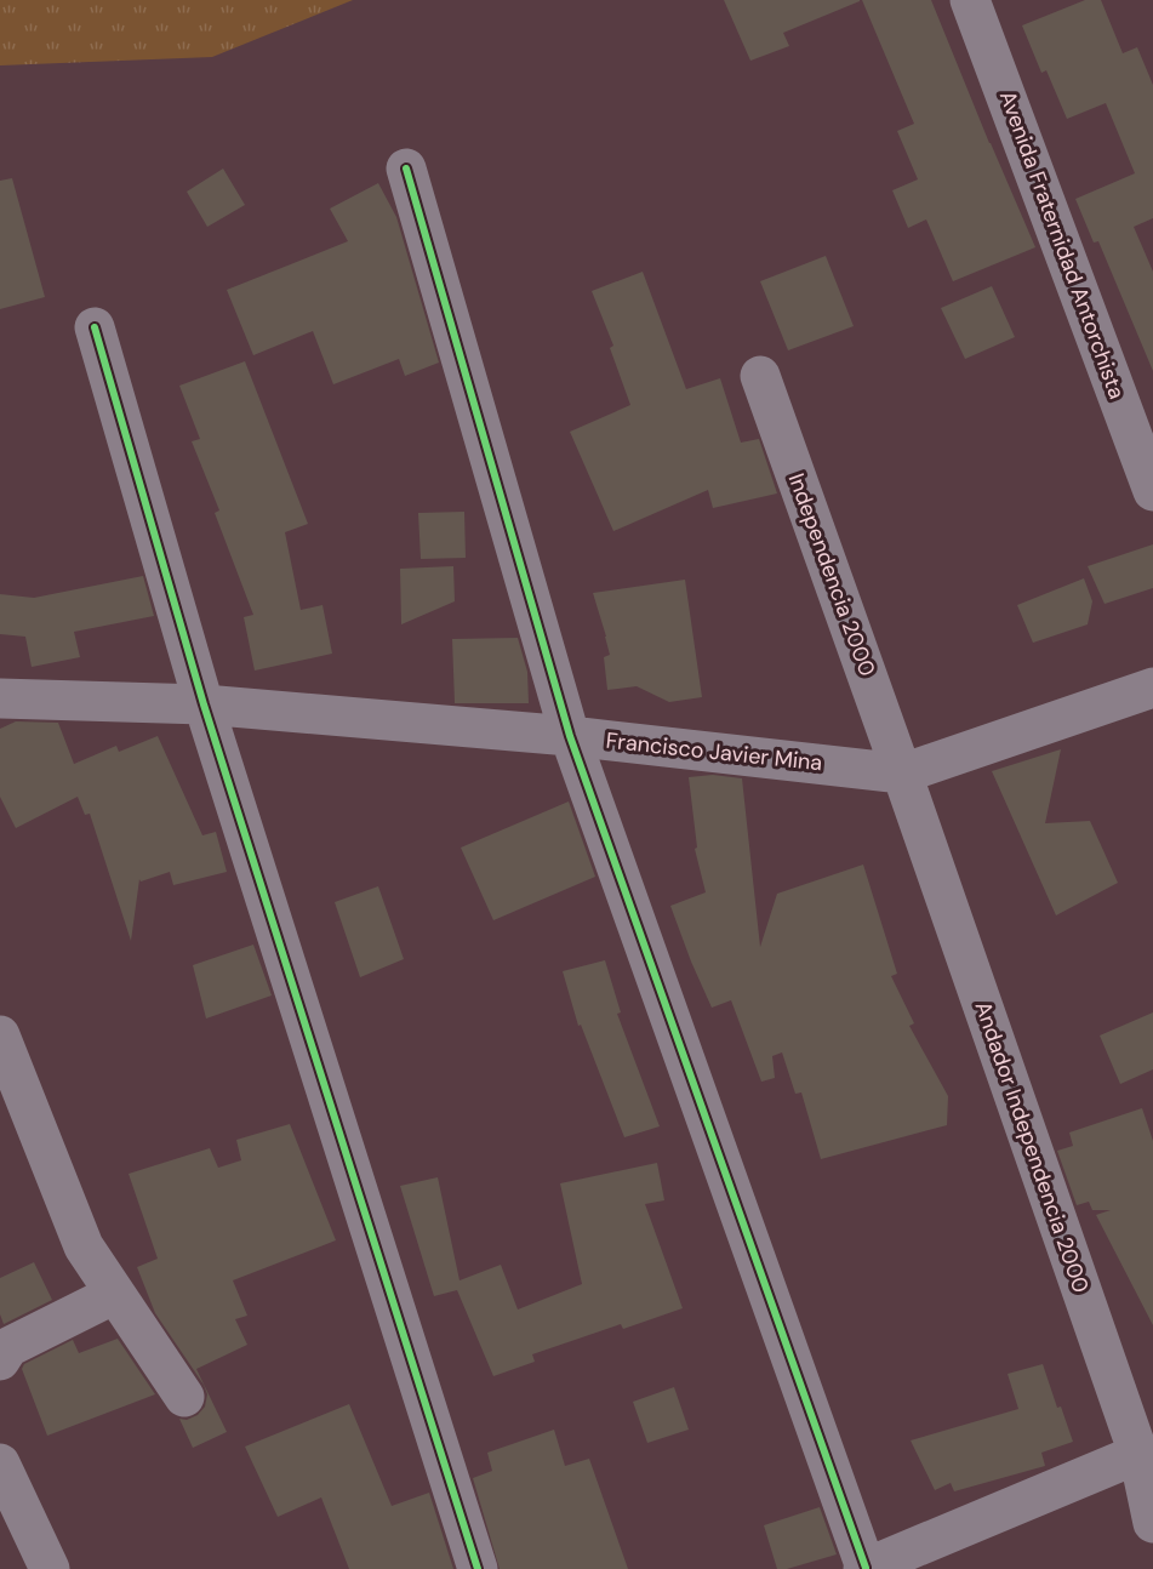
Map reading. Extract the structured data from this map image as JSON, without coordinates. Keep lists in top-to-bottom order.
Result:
{
  "streets": {
    "street": [
      "Avenida Fraternidad Antorchista",
      "Independencia 2000",
      "Francisco Javier Mina",
      "Andador Independencia 2000"
    ]
  },
  "crossings": [
    ["Independencia 2000", "Francisco Javier Mina"],
    ["Independencia 2000", "Andador Independencia 2000"],
    ["Francisco Javier Mina", "Andador Independencia 2000"]
  ]
}
